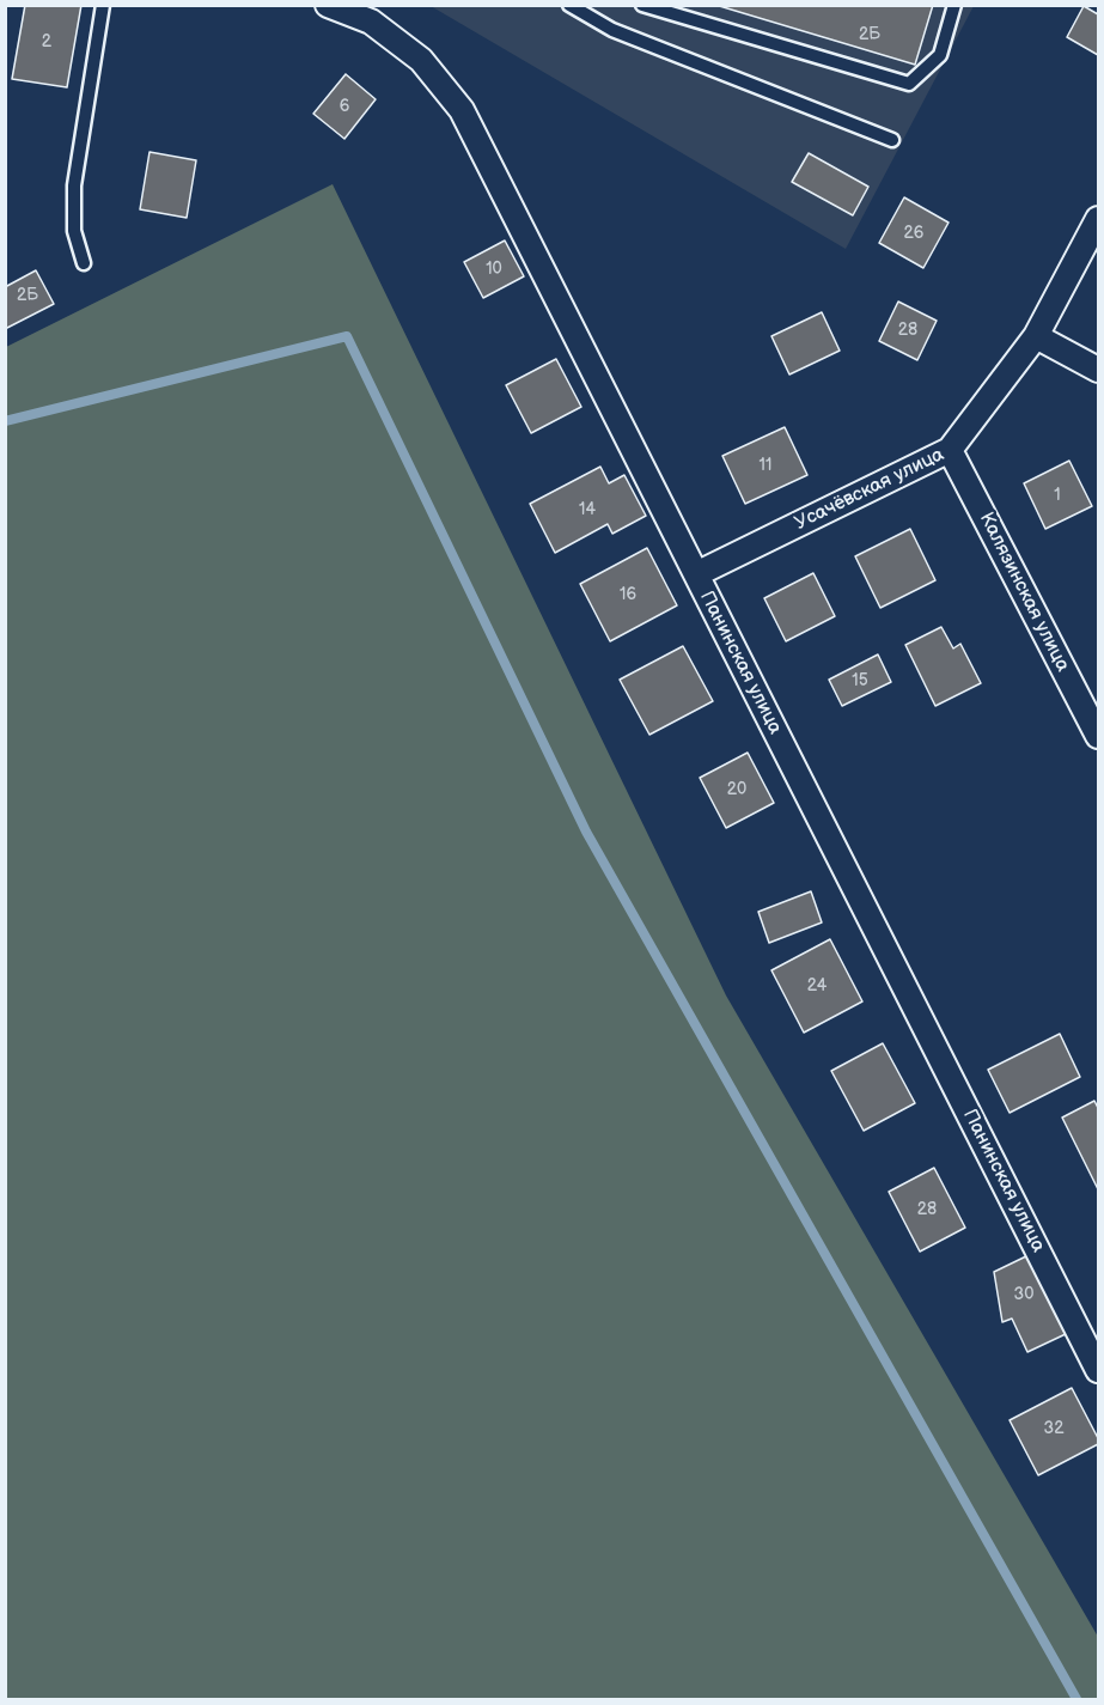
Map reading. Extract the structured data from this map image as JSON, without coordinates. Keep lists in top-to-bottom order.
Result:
{
  "streets": {
    "street": ["Усачёвская улица", "Калязинская улица", "Панинская улица"]
  },
  "crossings": [
    ["Усачёвская улица", "Калязинская улица"],
    ["Усачёвская улица", "Панинская улица"]
  ],
  "house_numbers": [
    "2Б",
    "2",
    "6",
    "26",
    "10",
    "2Б",
    "28",
    "11",
    "1",
    "14",
    "16",
    "15",
    "20",
    "24",
    "28",
    "30",
    "32"
  ]
}
